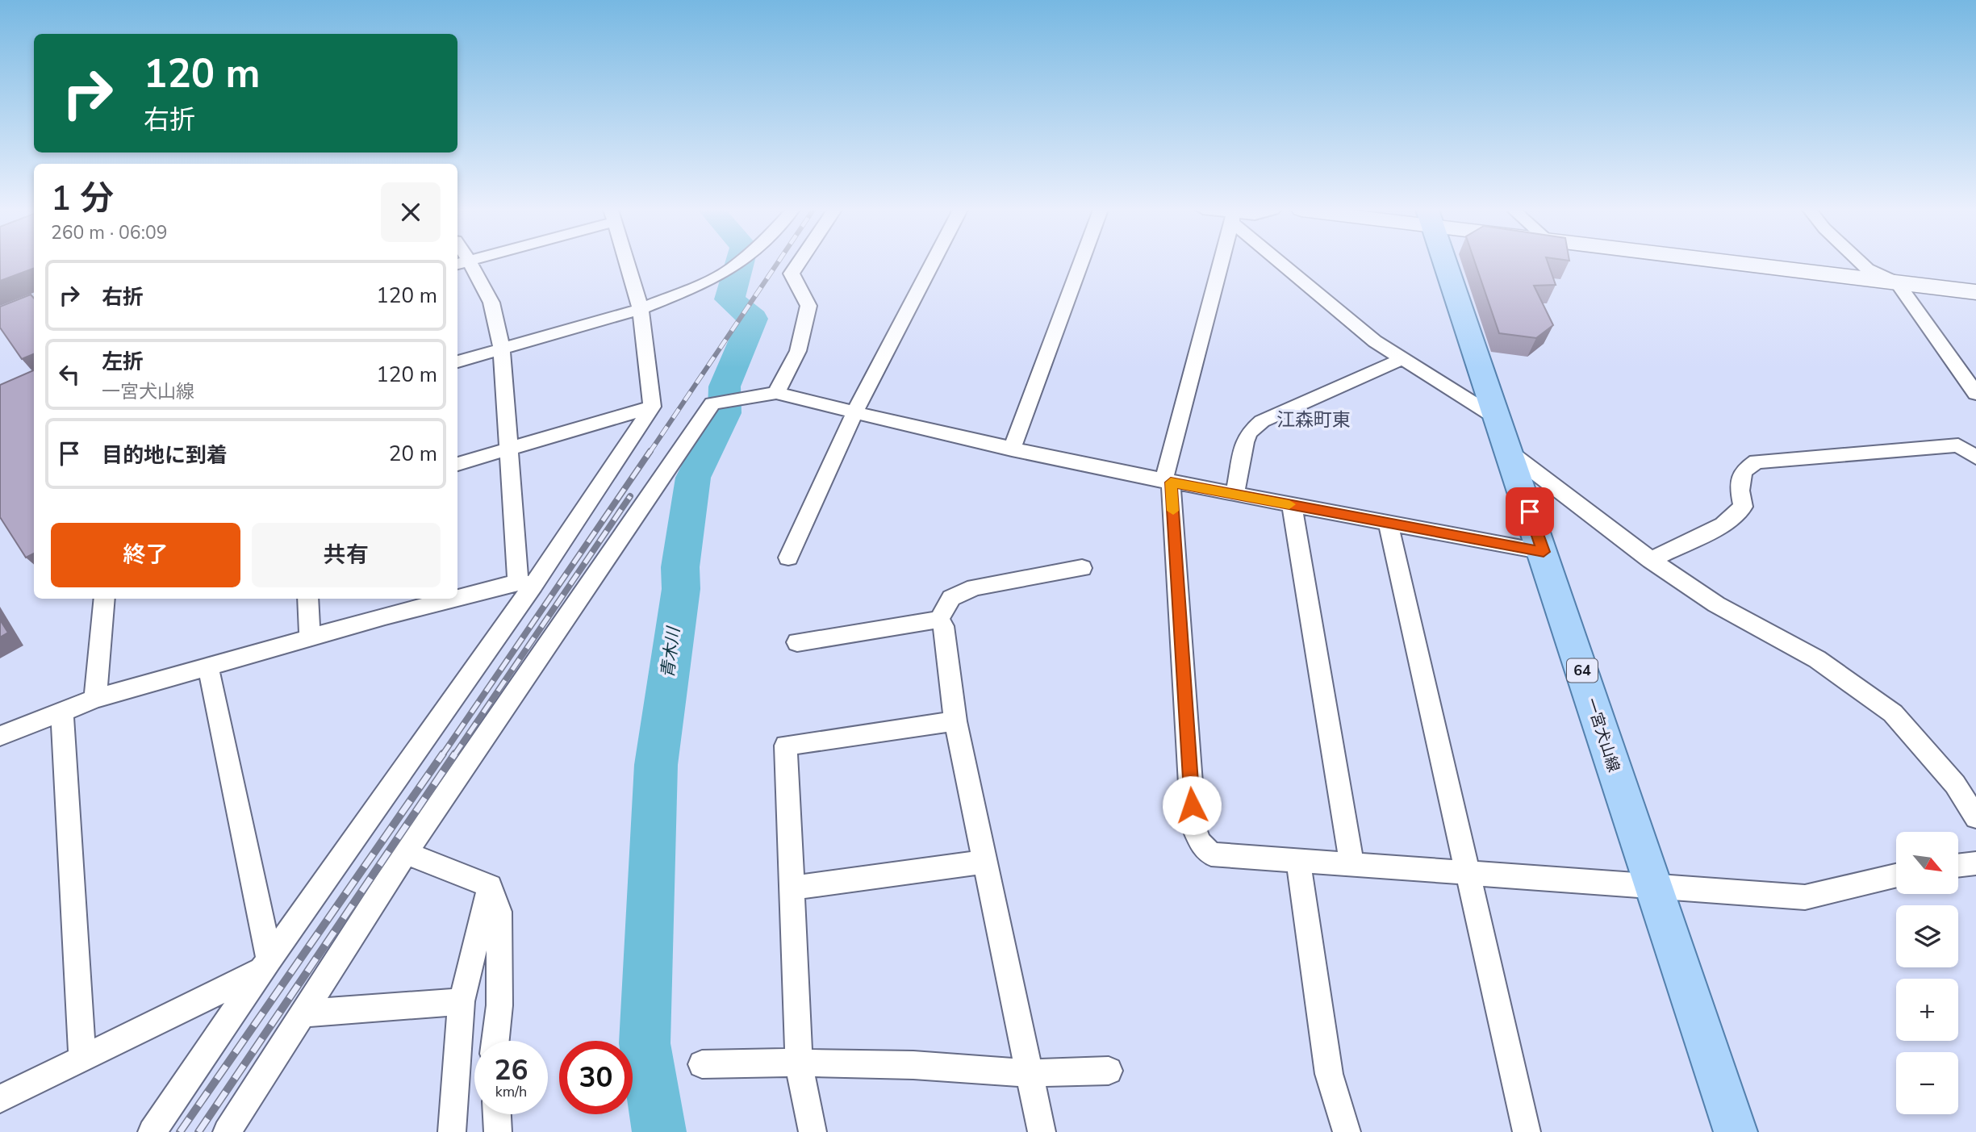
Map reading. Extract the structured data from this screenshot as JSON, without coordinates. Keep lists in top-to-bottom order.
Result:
{
  "streets": {
    "main road": ["64", "一宮犬山線"]
  },
  "districts": ["江森町東"],
  "water": ["青木川"],
  "north": "bottom right",
  "page": {
    "turn": ["120 m", "右折"],
    "heading": ["1 分", "260 m · 06:09"],
    "list": [
      {
        "name": "右折",
        "value": "120 m"
      },
      {
        "name": "左折",
        "note": "一宮犬山線",
        "value": "120 m"
      },
      {
        "name": "目的地に到着",
        "value": "20 m"
      }
    ],
    "buttons": ["終了", "共有"],
    "map_buttons": ["+", "−"],
    "speed": "26 km/h",
    "limit": "30"
  }
}
